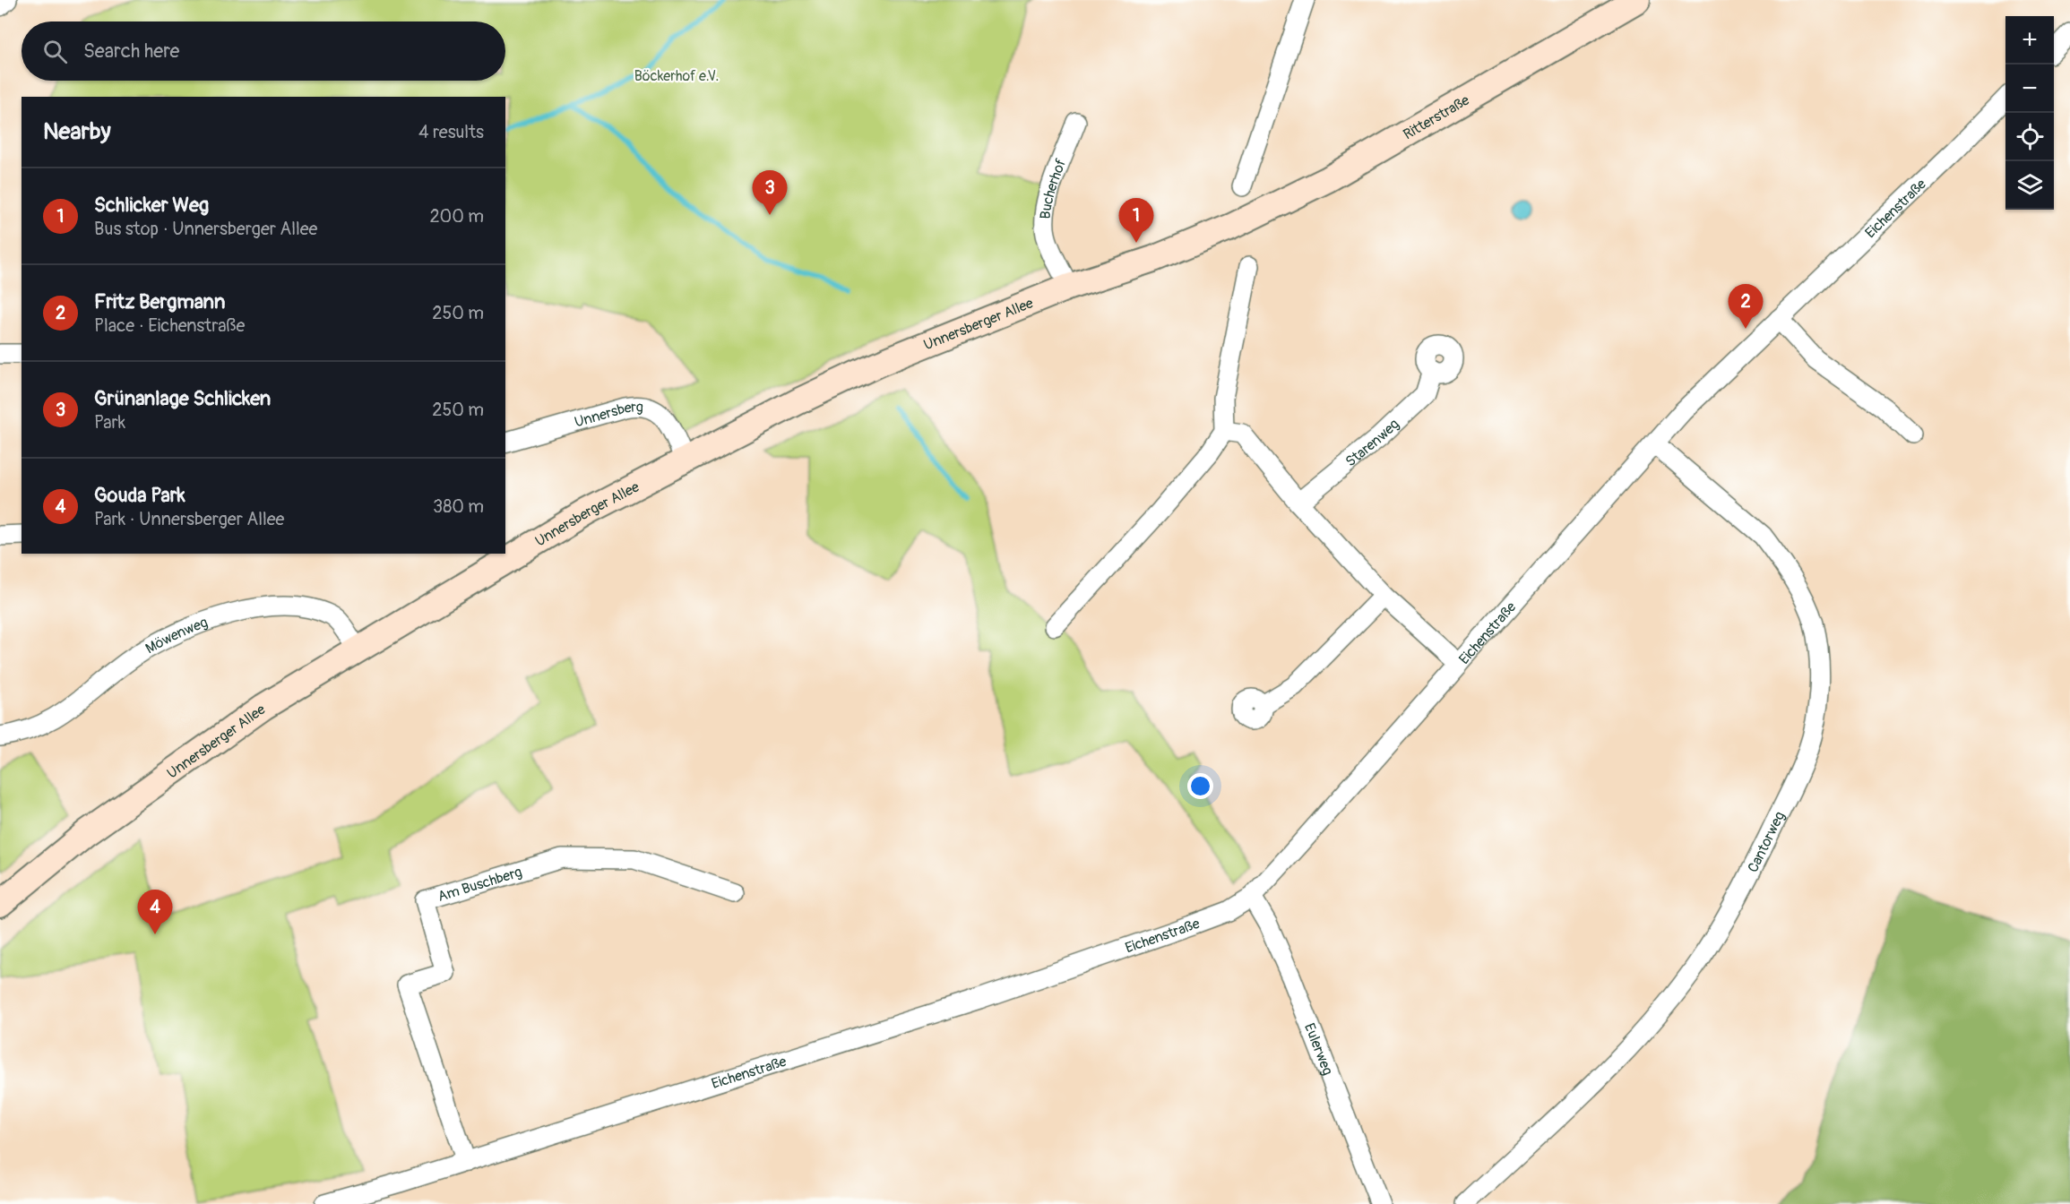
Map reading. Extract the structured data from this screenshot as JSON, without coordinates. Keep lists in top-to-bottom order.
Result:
{
  "streets": {
    "main road": ["Ritterstraße", "Unnersberger Allee"],
    "street": [
      "Bucherhof",
      "Eichenstraße",
      "Unnersberg",
      "Starenweg",
      "Möwenweg",
      "Cantorweg",
      "Am Buschberg",
      "Eulerweg"
    ]
  },
  "crossings": [
    ["Ritterstraße", "Unnersberger Allee"],
    ["Bucherhof", "Unnersberger Allee"],
    ["Eichenstraße", "Cantorweg"],
    ["Eichenstraße", "Am Buschberg"],
    ["Eichenstraße", "Eulerweg"],
    ["Unnersberger Allee", "Unnersberg"],
    ["Unnersberger Allee", "Möwenweg"]
  ],
  "parks": ["Böckerhof e.V."],
  "page": {
    "map_buttons": ["+", "−"],
    "search": "Search here",
    "heading": ["Nearby", "4 results"],
    "list": [
      {
        "mark": "1",
        "name": "Schlicker Weg",
        "note": "Bus stop · Unnersberger Allee",
        "value": "200 m"
      },
      {
        "mark": "2",
        "name": "Fritz Bergmann",
        "note": "Place · Eichenstraße",
        "value": "250 m"
      },
      {
        "mark": "3",
        "name": "Grünanlage Schlicken",
        "note": "Park",
        "value": "250 m"
      },
      {
        "mark": "4",
        "name": "Gouda Park",
        "note": "Park · Unnersberger Allee",
        "value": "380 m"
      }
    ],
    "pins": [
      "3",
      "1",
      "2",
      "4"
    ]
  }
}
